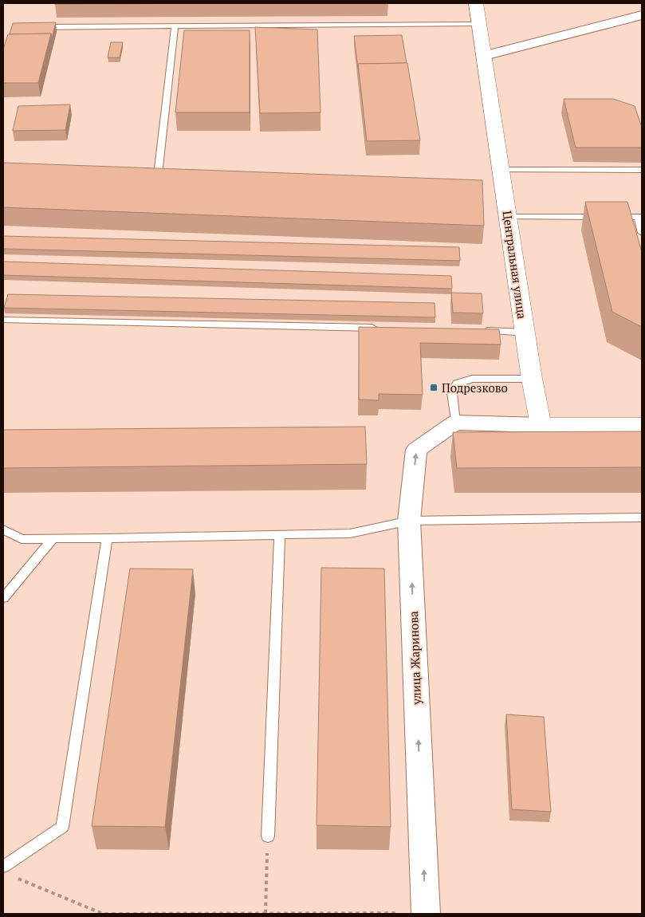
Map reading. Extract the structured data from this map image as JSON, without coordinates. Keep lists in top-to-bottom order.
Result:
{
  "streets": {
    "street": ["Центральная улица", "улица Жаринова"]
  },
  "one_way": ["улица Жаринова"],
  "places": {
    "transit": ["Подрезково"]
  }
}
